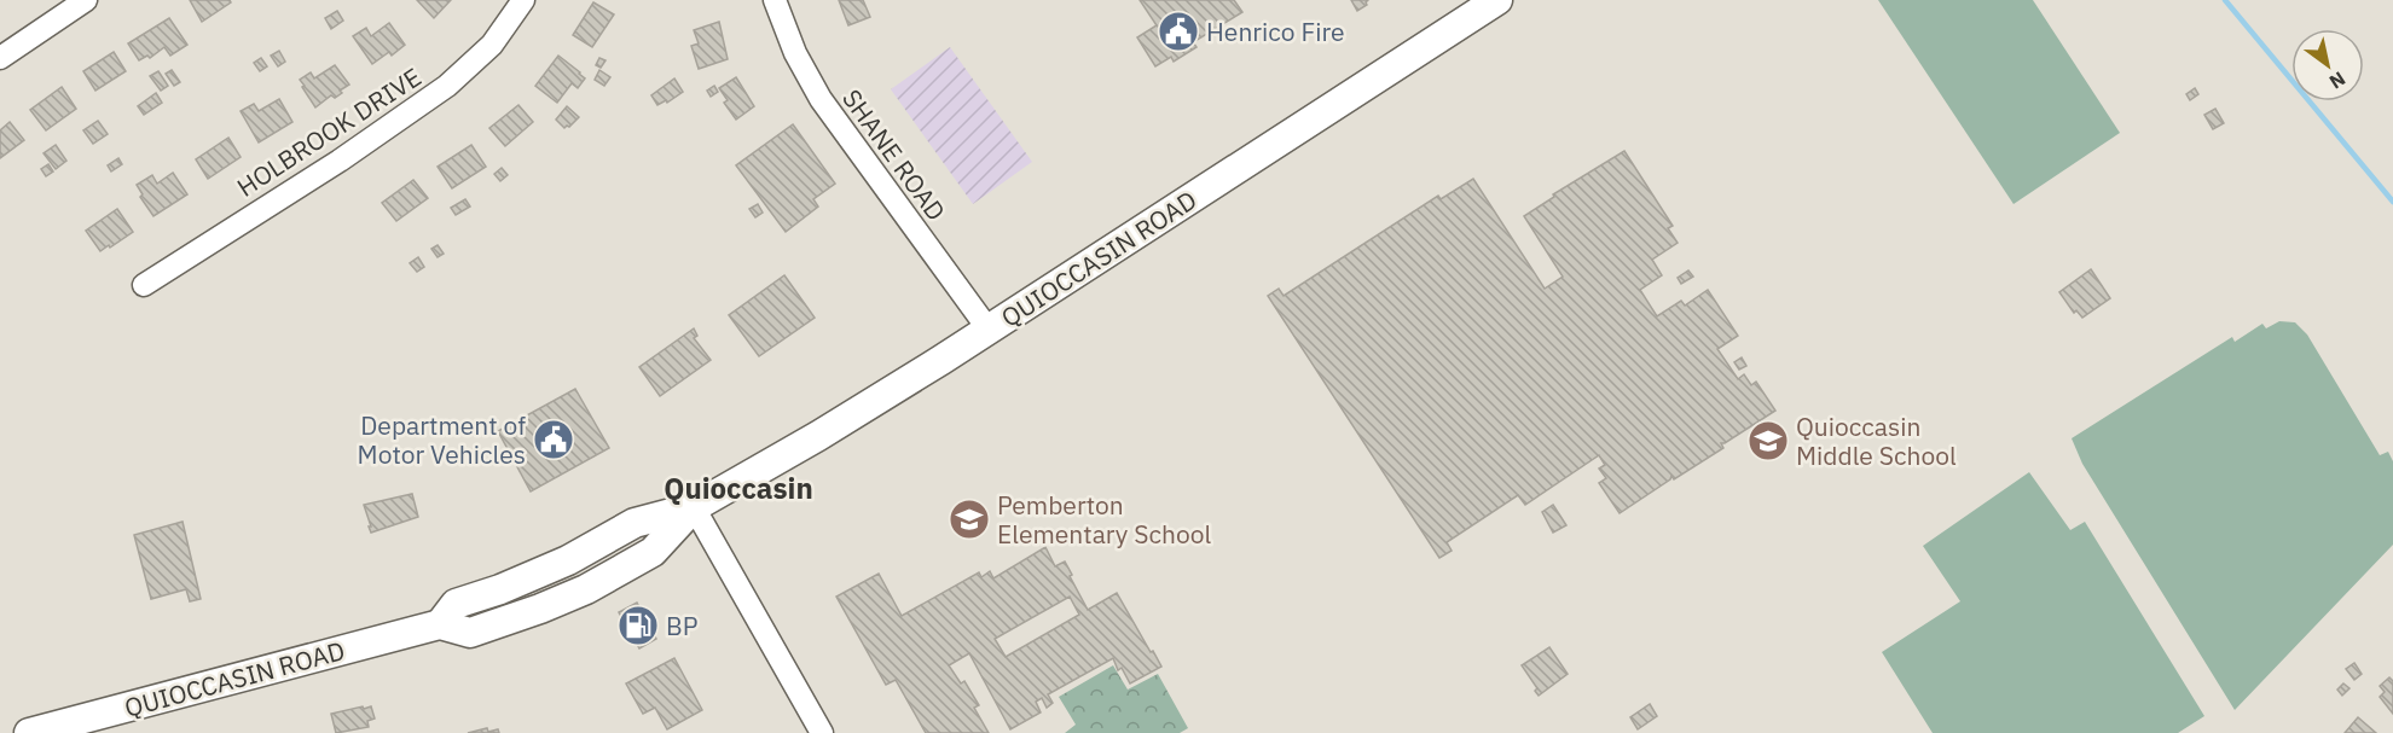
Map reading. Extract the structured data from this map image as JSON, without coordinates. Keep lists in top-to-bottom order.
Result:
{
  "streets": {
    "main road": ["QUIOCCASIN ROAD"],
    "street": ["HOLBROOK DRIVE", "SHANE ROAD"]
  },
  "crossings": [
    ["SHANE ROAD", "QUIOCCASIN ROAD"]
  ],
  "districts": ["Quioccasin"],
  "places": {
    "public building": ["Henrico Fire", "Department of Motor Vehicles"],
    "school or university": ["Quioccasin Middle School", "Pemberton Elementary School"],
    "fuel station": ["BP"]
  },
  "north": "bottom right"
}
